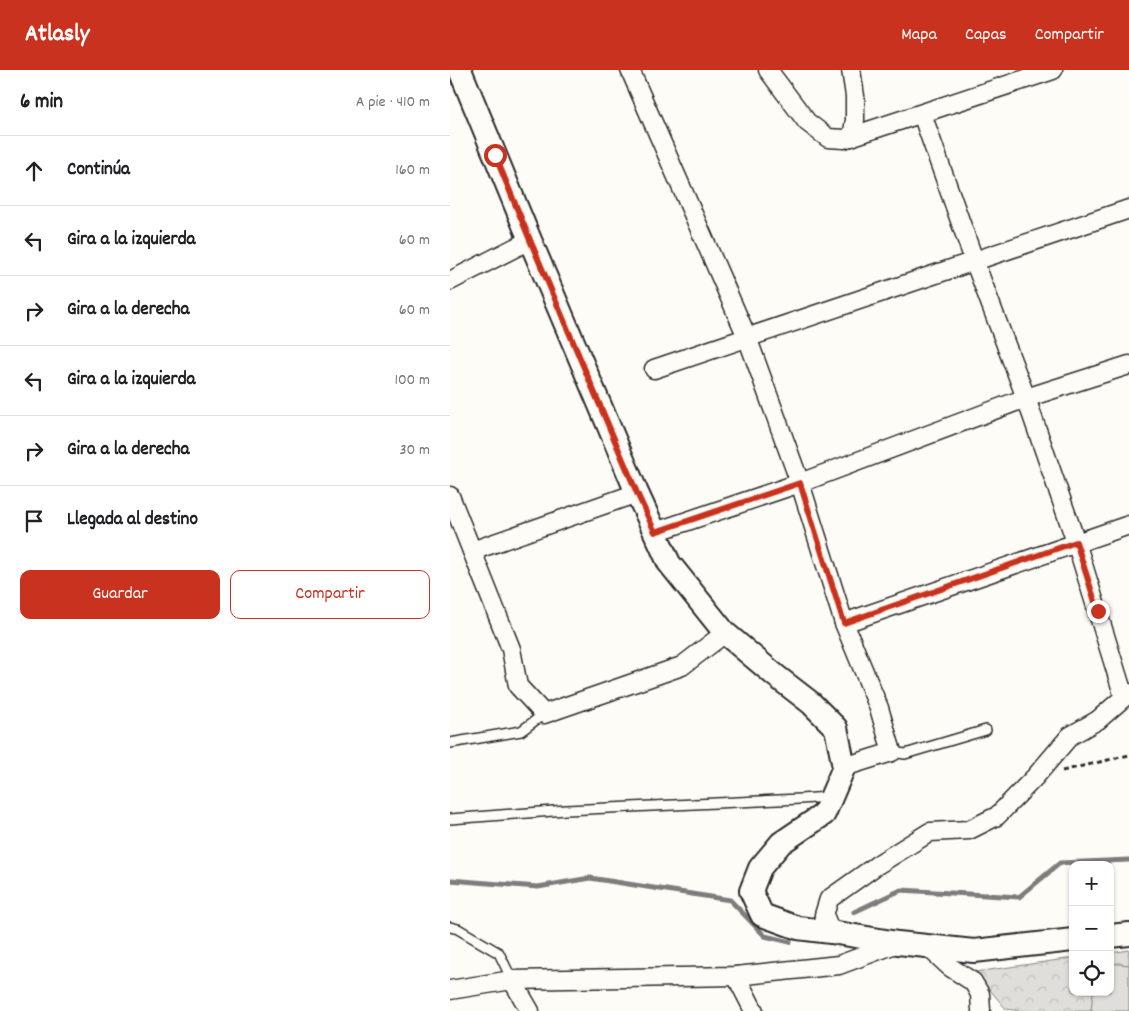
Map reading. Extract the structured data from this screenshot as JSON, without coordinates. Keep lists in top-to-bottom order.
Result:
{
  "page": {
    "header": "Atlasly",
    "nav": ["Mapa", "Capas", "Compartir"],
    "heading": ["6 min", "A pie · 410 m"],
    "list": [
      ["Continúa", "160 m"],
      ["Gira a la izquierda", "60 m"],
      ["Gira a la derecha", "60 m"],
      ["Gira a la izquierda", "100 m"],
      ["Gira a la derecha", "30 m"],
      "Llegada al destino"
    ],
    "buttons": ["Guardar", "Compartir"],
    "map_buttons": ["+", "−"]
  }
}
